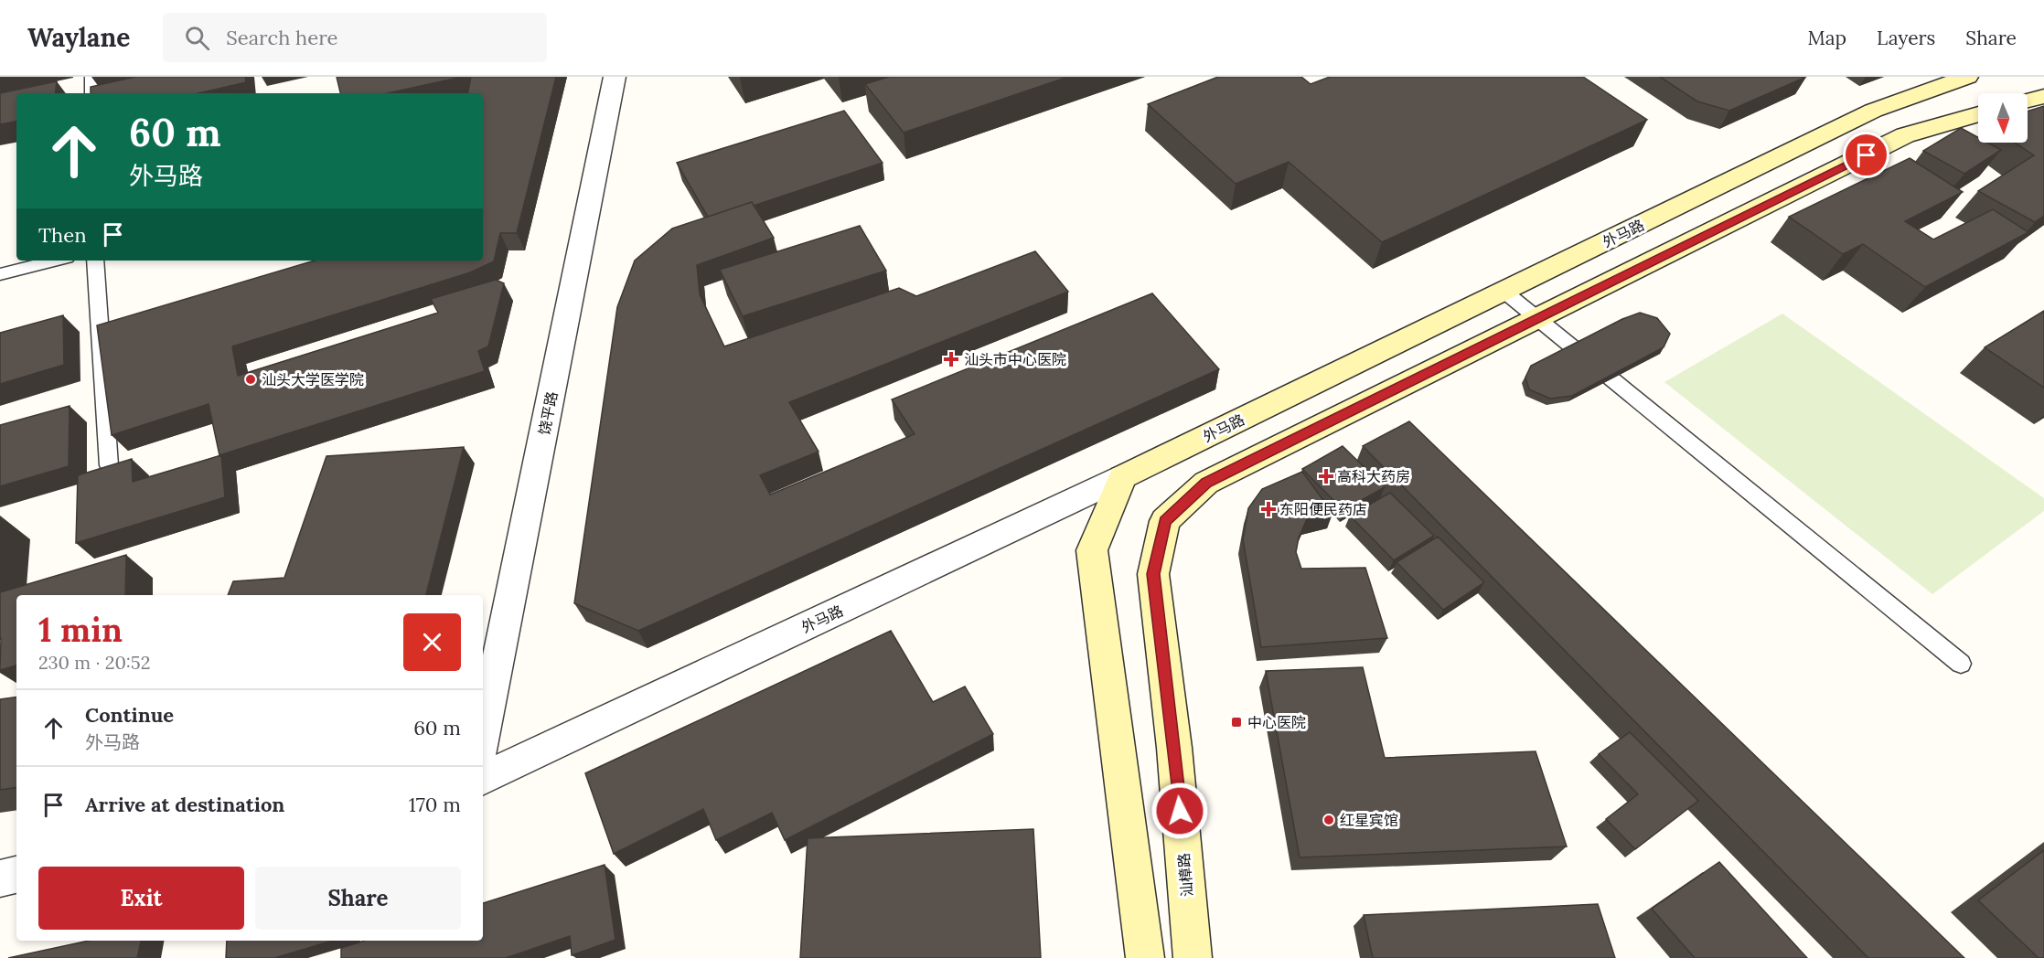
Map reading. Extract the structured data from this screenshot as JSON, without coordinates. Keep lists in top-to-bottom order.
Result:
{
  "streets": {
    "street": ["外马路", "饶平路", "汕樟路"]
  },
  "places": {
    "health": ["汕头市中心医院", "高科大药房", "东阳便民药店"],
    "other": ["汕头大学医学院", "红星宾馆"],
    "transit": ["中心医院"]
  },
  "north": "bottom",
  "page": {
    "header": "Waylane",
    "search": "Search here",
    "nav": ["Map", "Layers", "Share"],
    "turn": ["60 m", "外马路"],
    "then": "Then",
    "heading": ["1 min", "230 m · 20:52"],
    "list": [
      {
        "name": "Continue",
        "note": "外马路",
        "value": "60 m"
      },
      {
        "name": "Arrive at destination",
        "value": "170 m"
      }
    ],
    "buttons": ["Exit", "Share"]
  }
}
